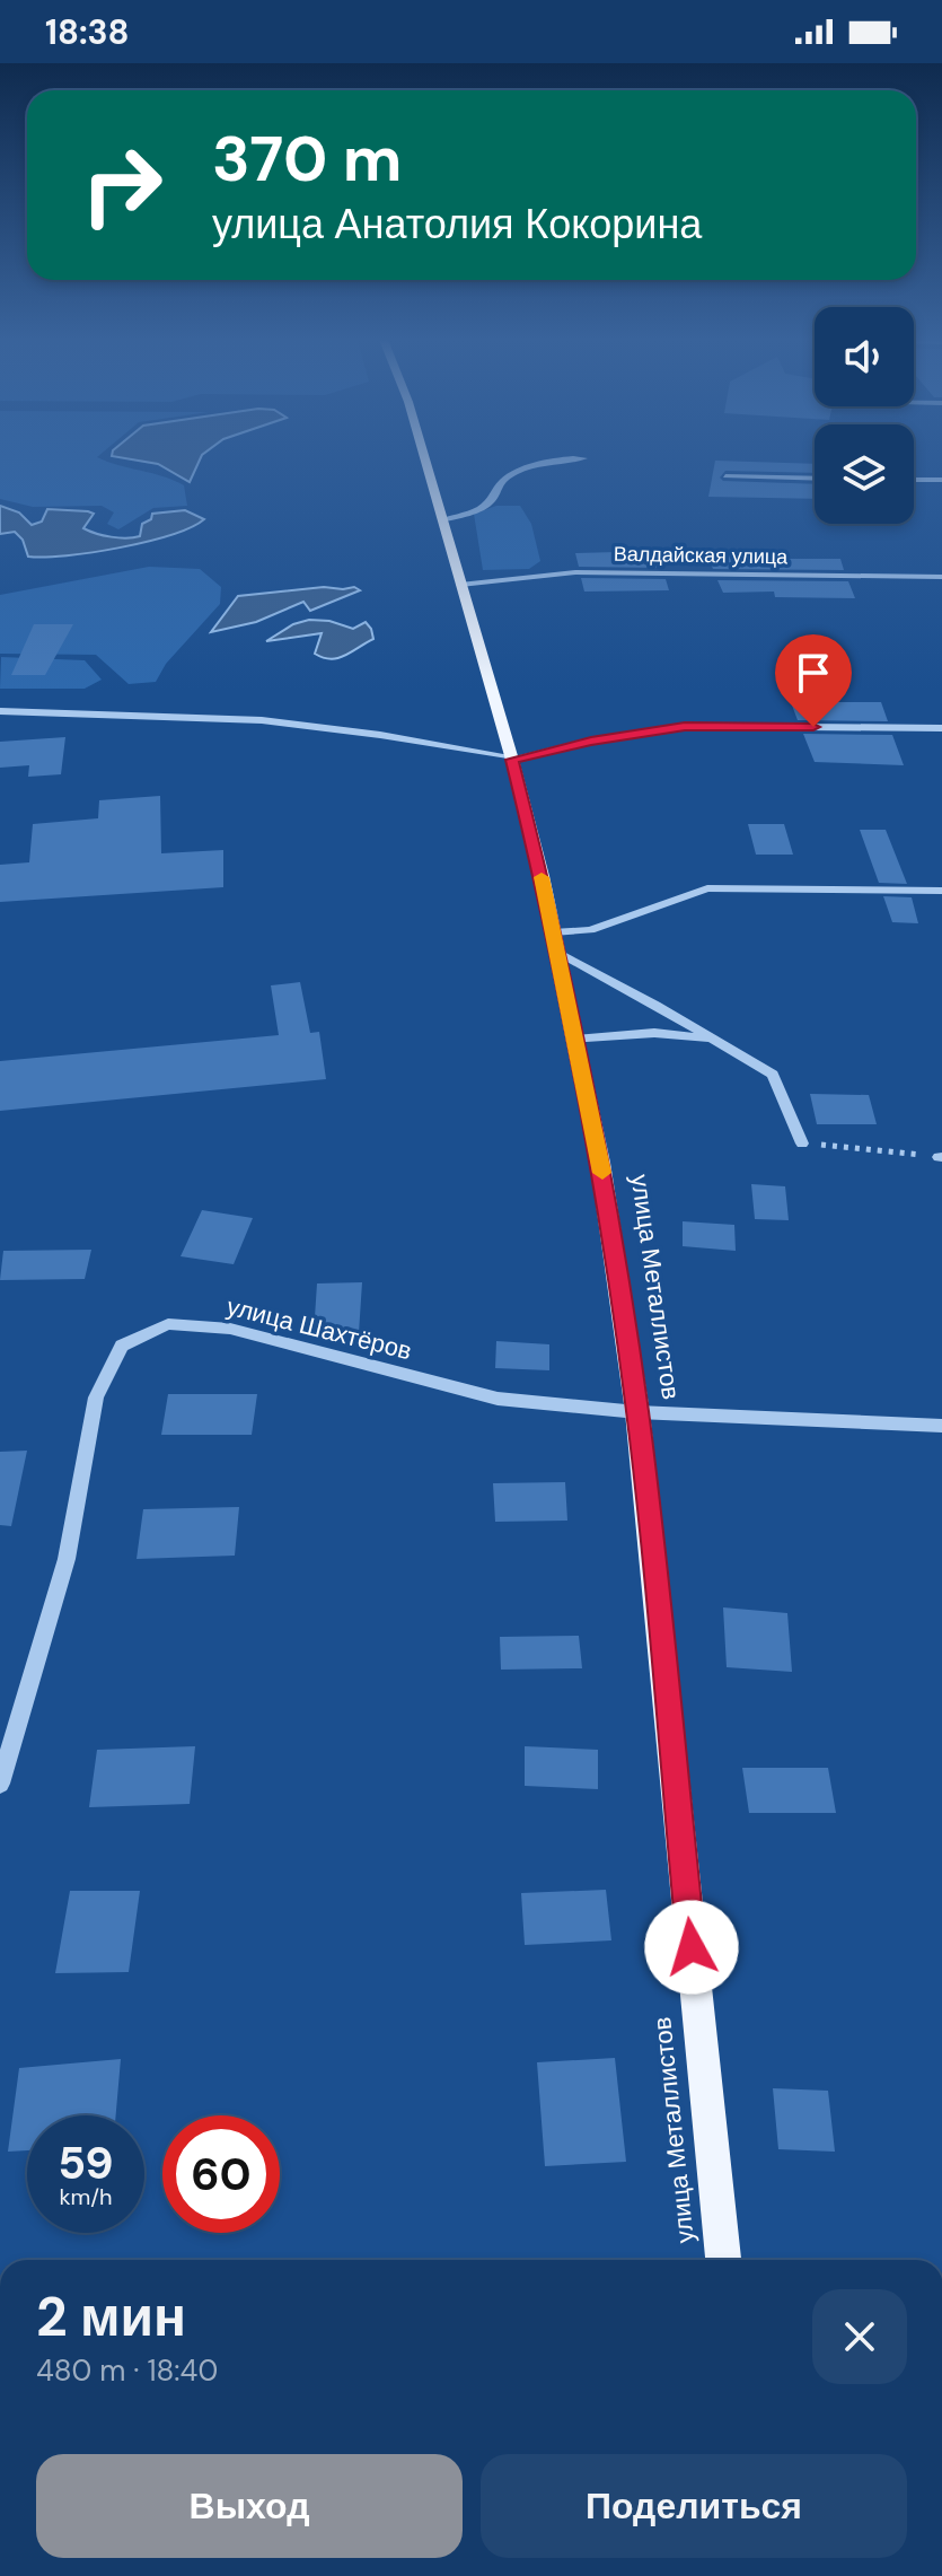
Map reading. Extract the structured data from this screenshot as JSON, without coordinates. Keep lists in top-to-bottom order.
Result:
{
  "streets": {
    "main road": ["улица Металлистов"],
    "street": ["Валдайская улица", "улица Шахтёров"]
  },
  "crossings": [
    ["Валдайская улица", "улица Металлистов"],
    ["улица Металлистов", "улица Шахтёров"]
  ],
  "page": {
    "status": "18:38",
    "turn": ["370 m", "улица Анатолия Кокорина"],
    "speed": "59 km/h",
    "limit": "60",
    "heading": ["2 мин", "480 m · 18:40"],
    "buttons": ["Выход", "Поделиться"]
  }
}
